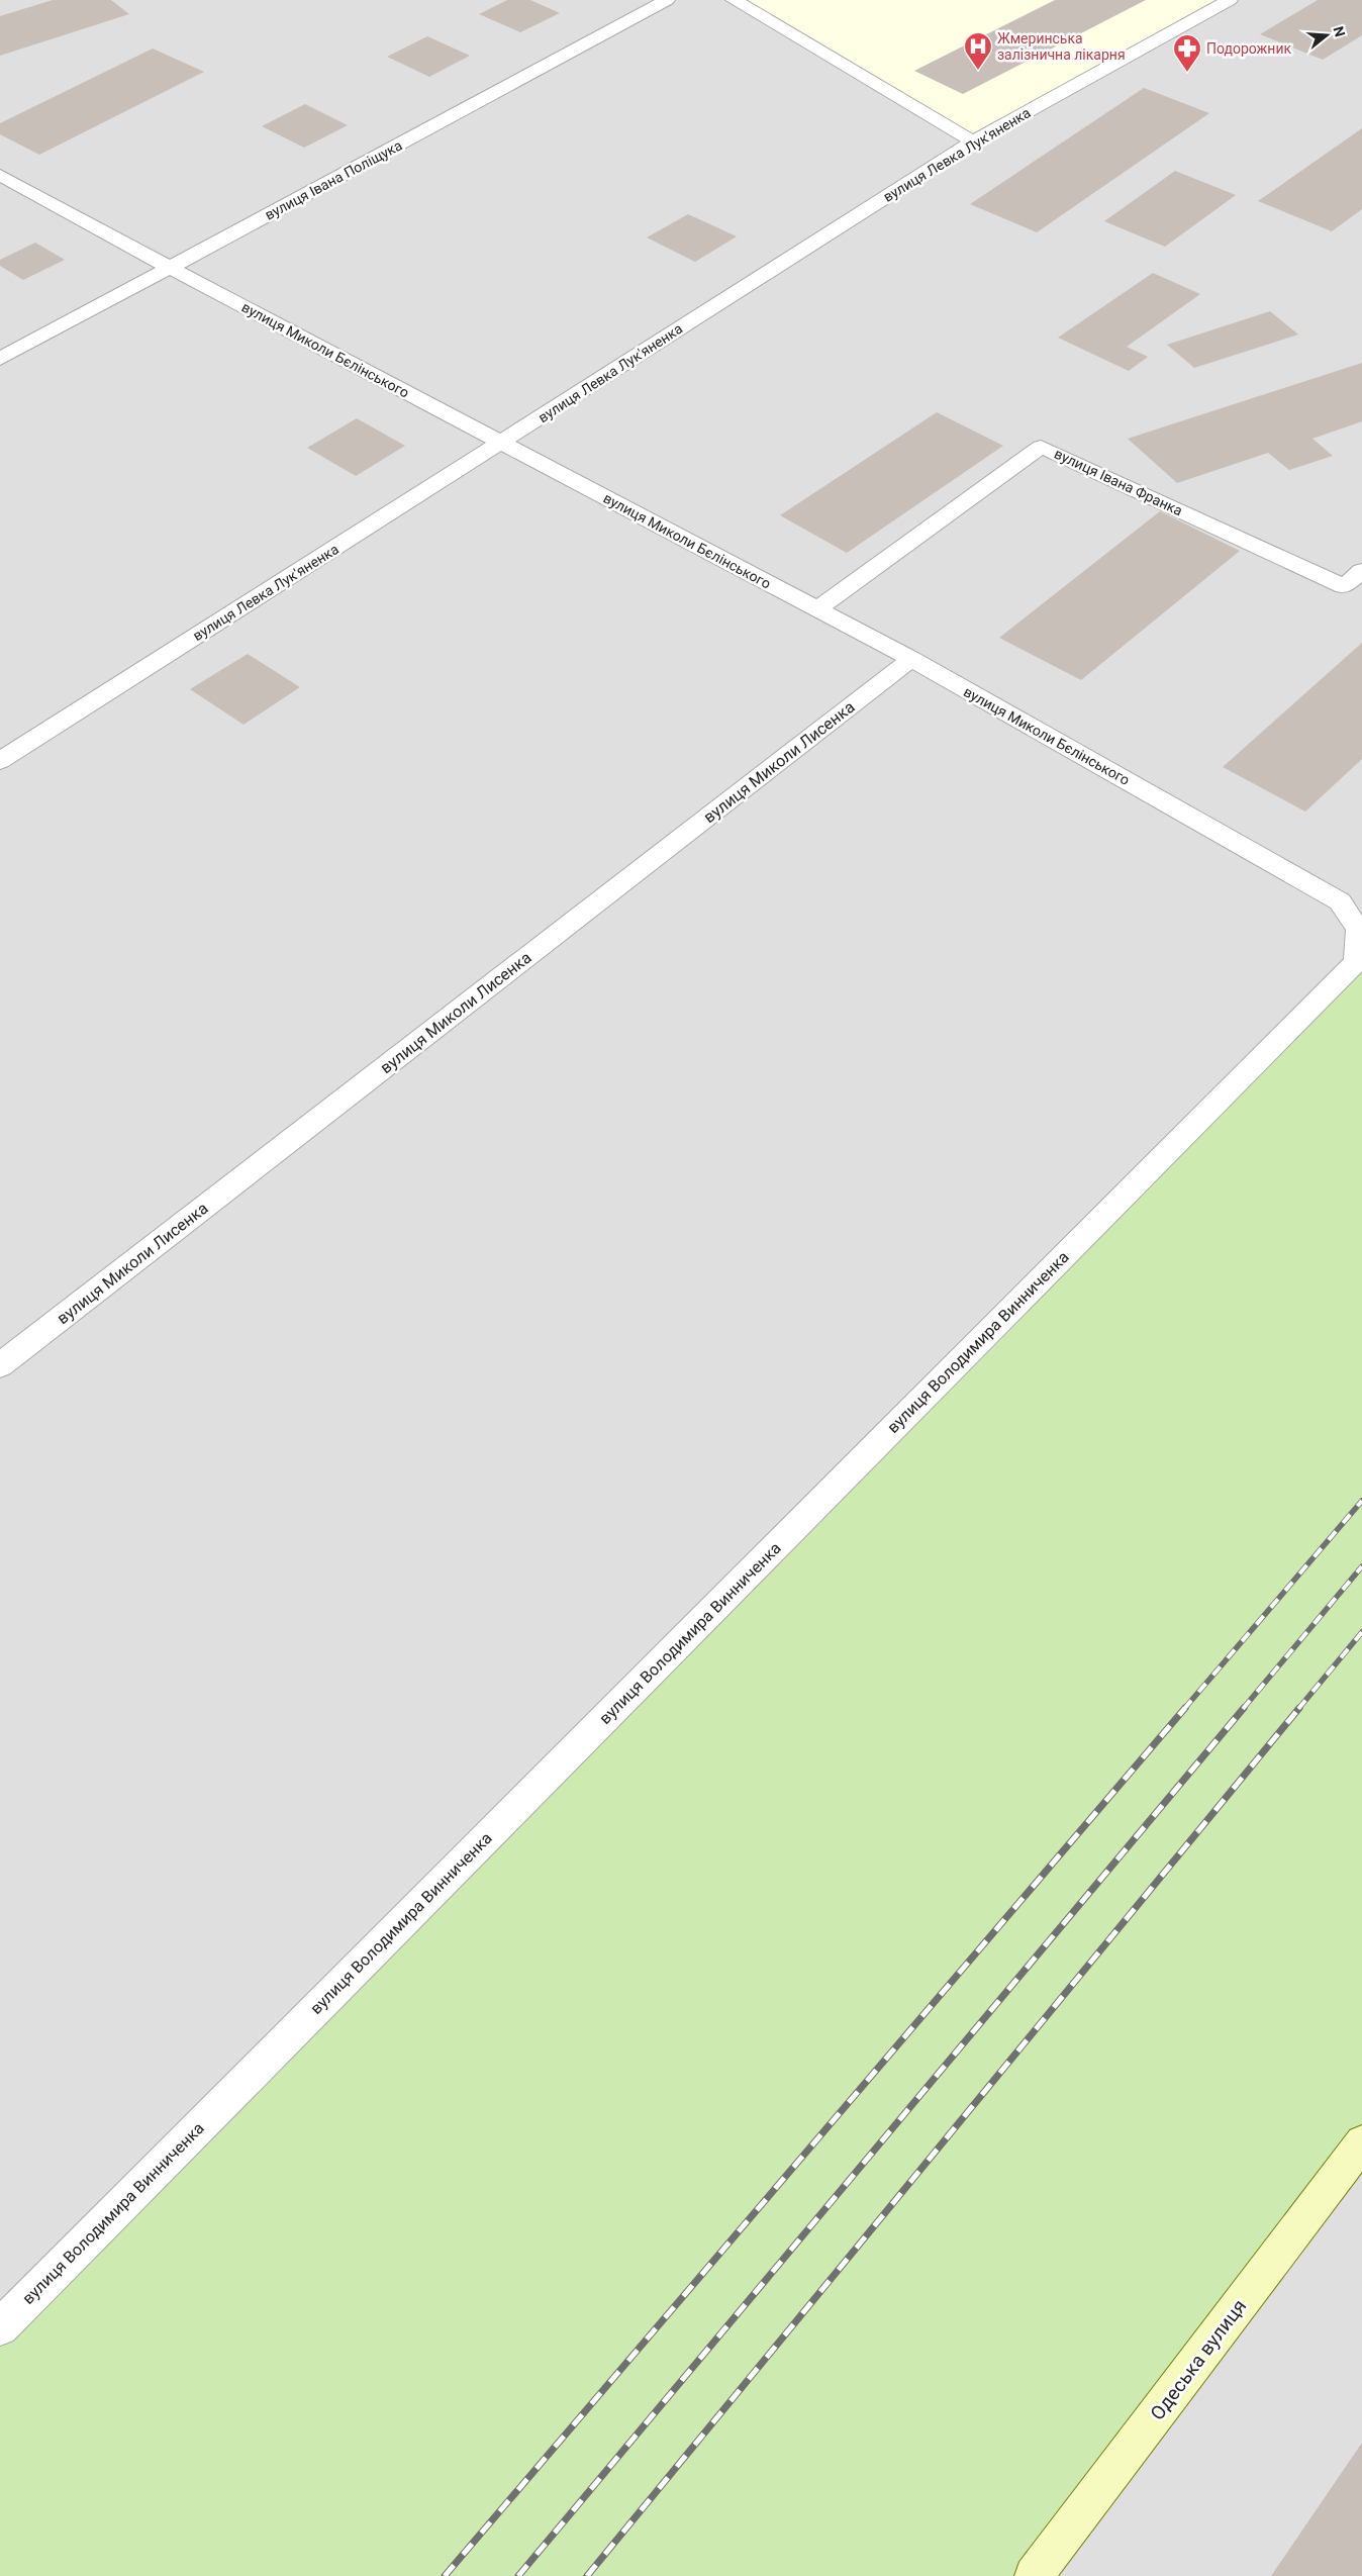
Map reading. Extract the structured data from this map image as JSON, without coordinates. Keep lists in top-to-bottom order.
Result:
{
  "streets": {
    "main road": ["Одеська вулиця"],
    "street": [
      "вулиця Левка Лук'яненка",
      "вулиця Івана Поліщука",
      "вулиця Миколи Бєлінського",
      "вулиця Івана Франка",
      "вулиця Миколи Лисенка",
      "вулиця Володимира Винниченка"
    ]
  },
  "crossings": [
    ["вулиця Левка Лук'яненка", "вулиця Миколи Бєлінського"],
    ["вулиця Івана Поліщука", "вулиця Миколи Бєлінського"],
    ["вулиця Миколи Бєлінського", "вулиця Івана Франка"],
    ["вулиця Миколи Бєлінського", "вулиця Миколи Лисенка"],
    ["вулиця Миколи Бєлінського", "вулиця Володимира Винниченка"]
  ],
  "places": {
    "hospital": ["Жмеринська залізнична лікарня"],
    "pharmacy": ["Подорожник"]
  },
  "north": "right"
}
